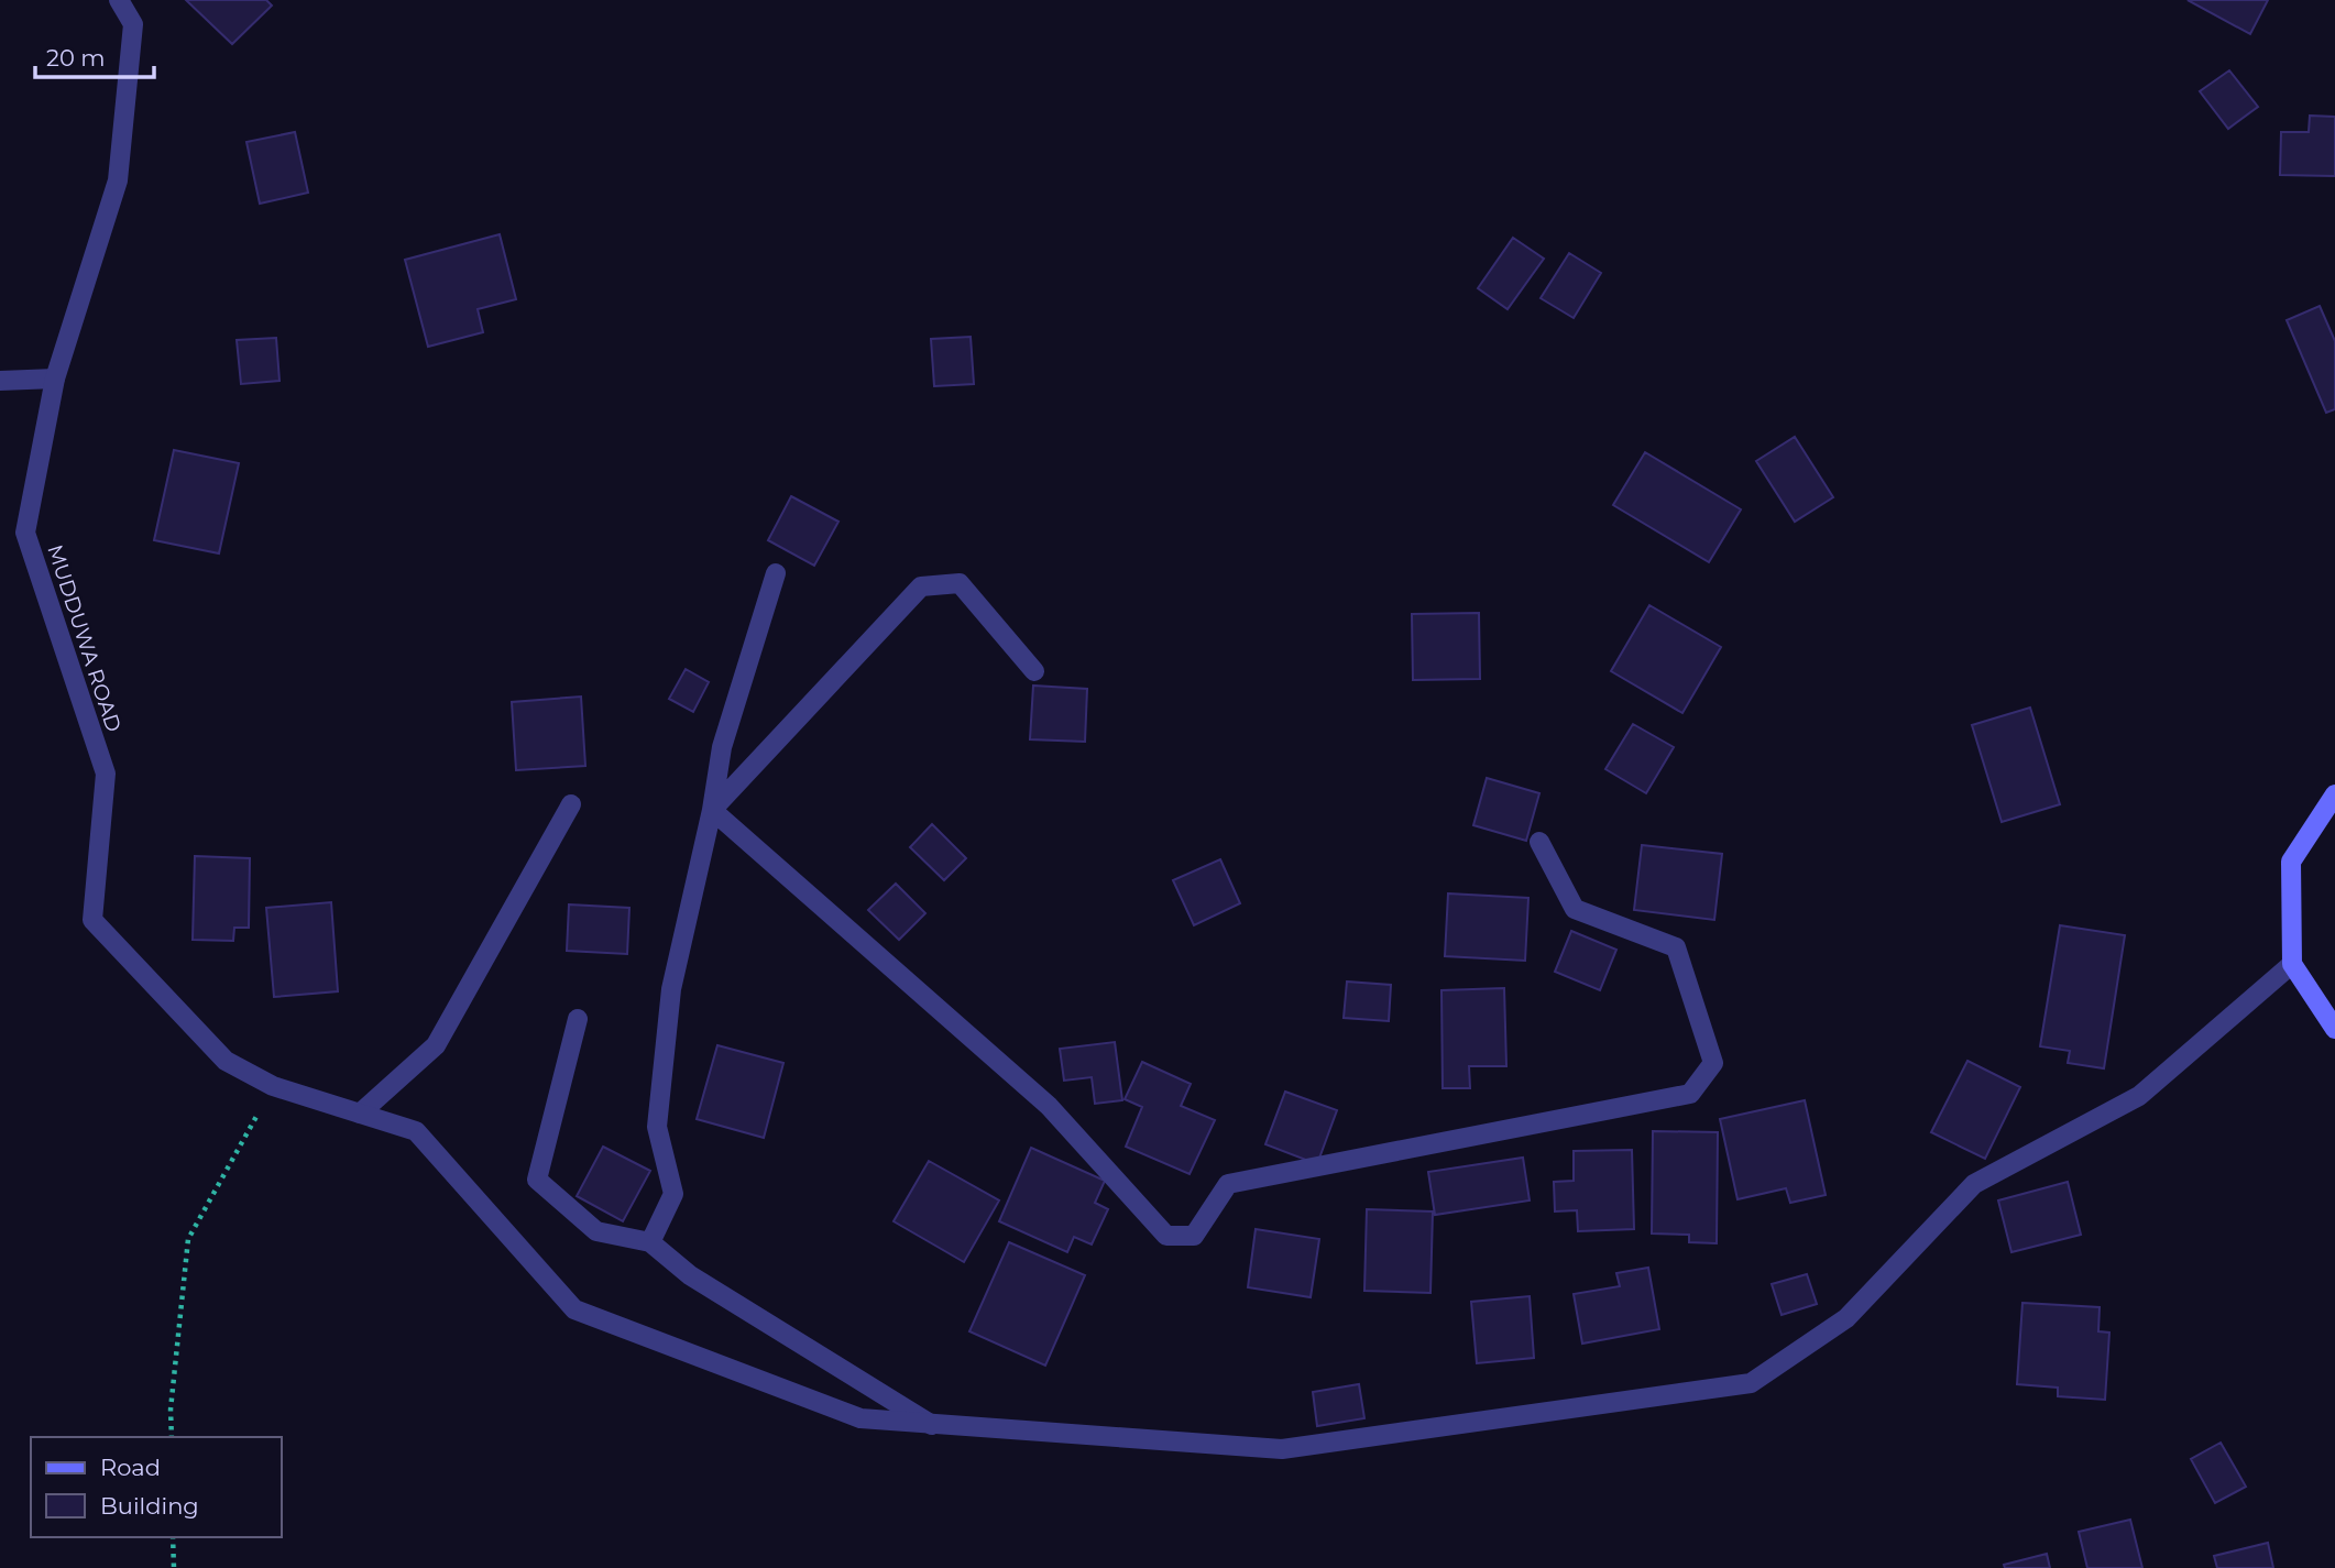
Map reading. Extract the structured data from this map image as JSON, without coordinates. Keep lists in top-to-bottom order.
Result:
{
  "streets": {
    "street": ["MUDDUWA ROAD"]
  },
  "legend": ["Road", "Building"],
  "scale_bar": "20 m"
}
